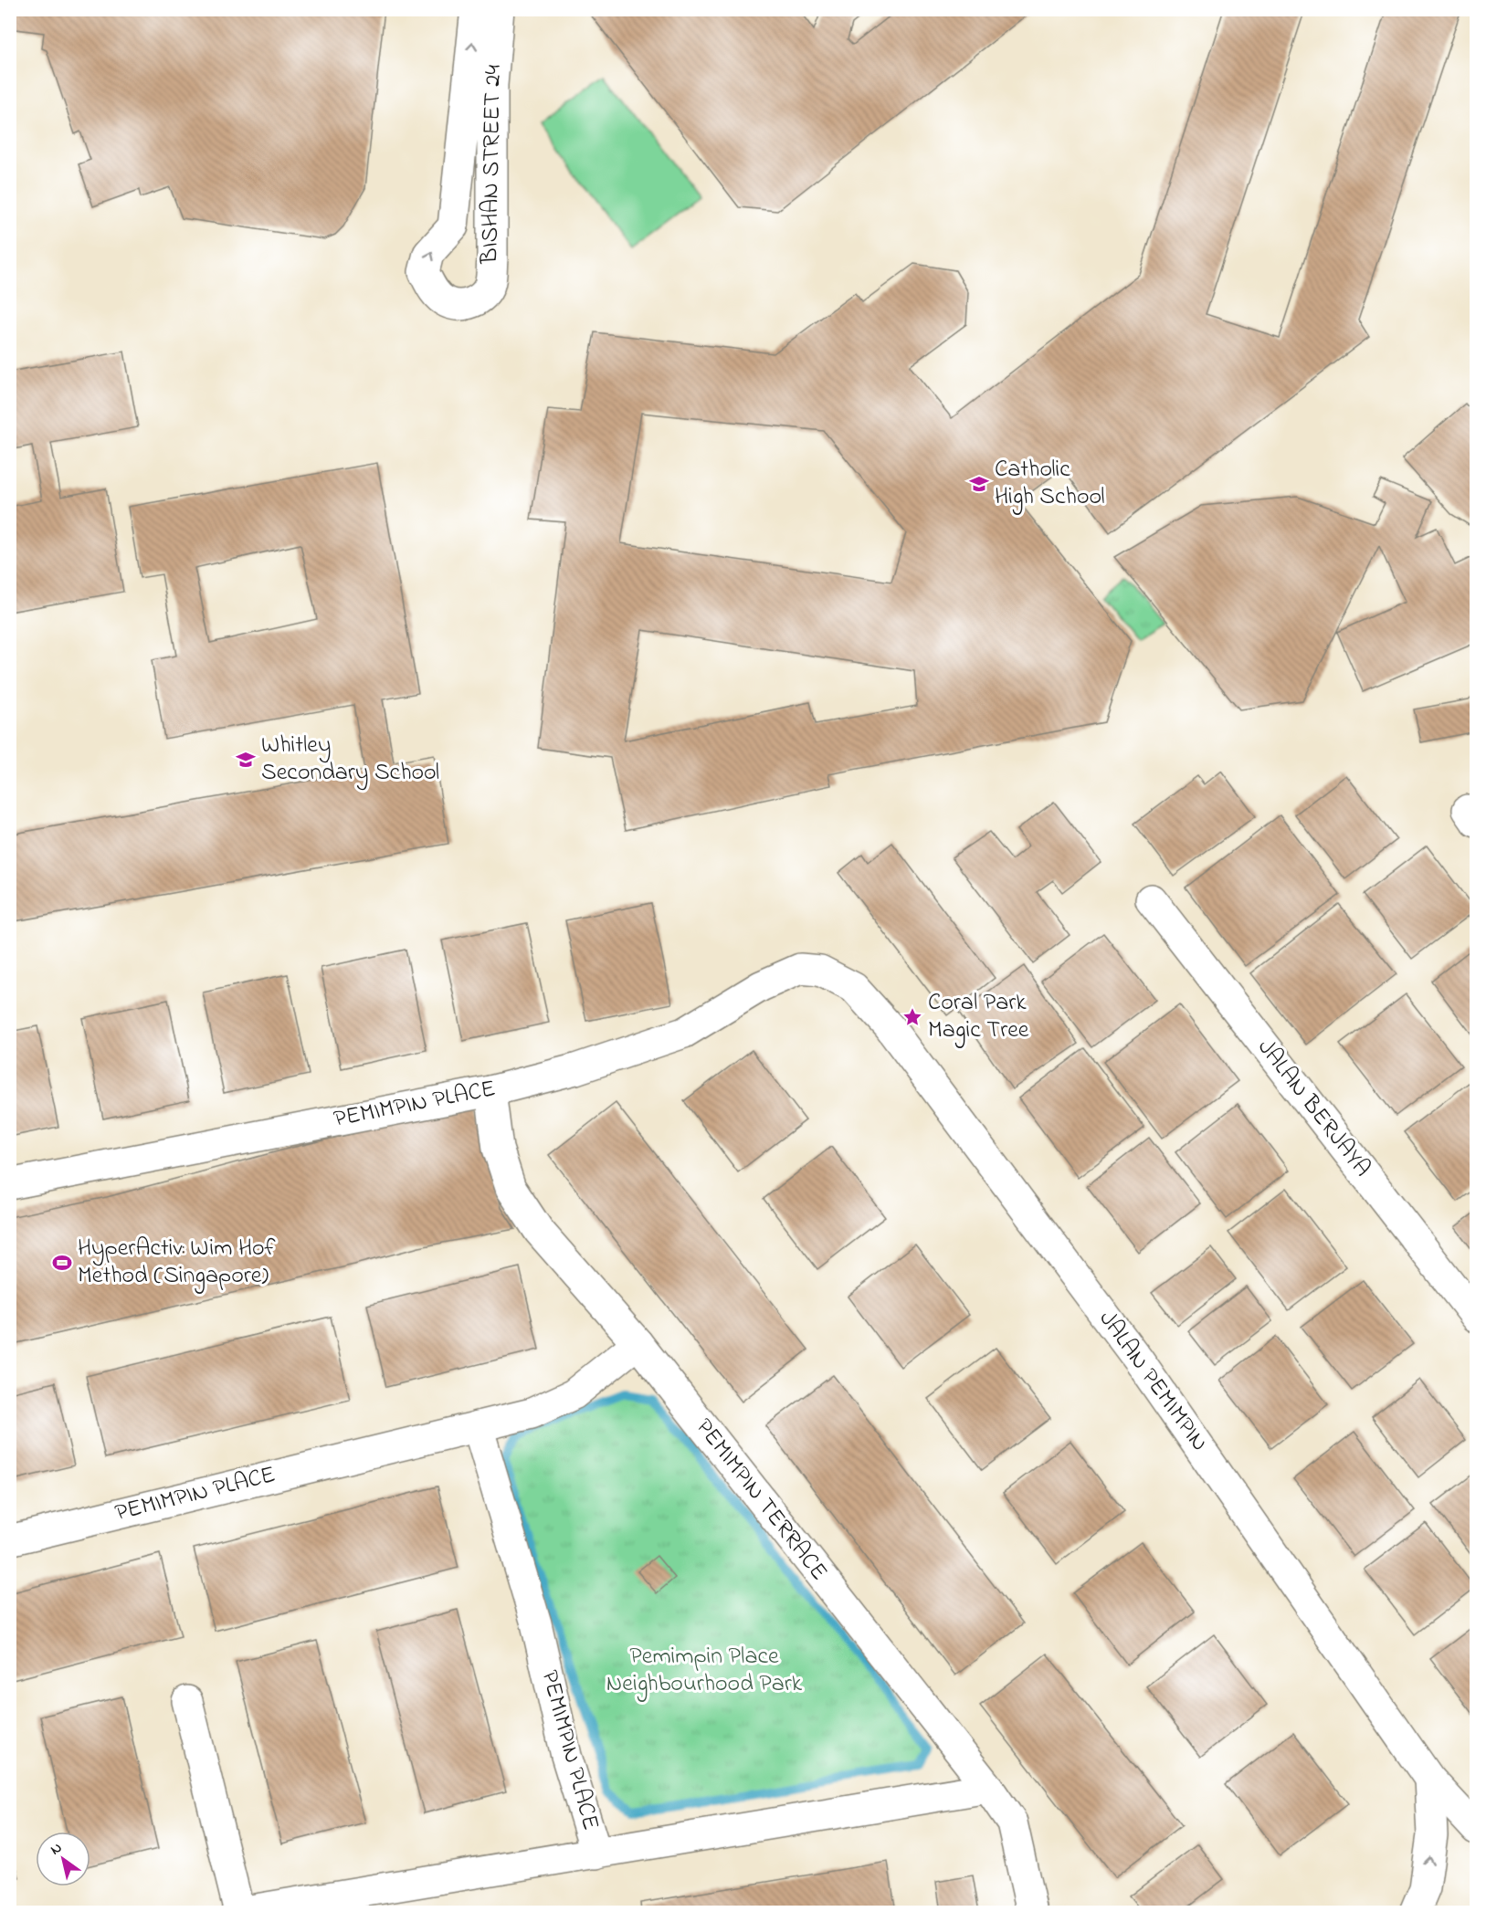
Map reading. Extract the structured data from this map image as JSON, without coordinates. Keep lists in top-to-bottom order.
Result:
{
  "streets": {
    "street": [
      "BISHAN STREET 24",
      "PEMIMPIN PLACE",
      "JALAN BERJAYA",
      "JALAN PEMIMPIN",
      "PEMIMPIN TERRACE"
    ]
  },
  "crossings": [
    ["PEMIMPIN PLACE", "JALAN PEMIMPIN"],
    ["PEMIMPIN PLACE", "PEMIMPIN TERRACE"]
  ],
  "parks": ["Pemimpin Place Neighbourhood Park"],
  "places": {
    "school or university": ["Catholic High School", "Whitley Secondary School"],
    "place": ["Coral Park Magic Tree"],
    "sports": ["HyperActiv: Wim Hof Method (Singapore)"]
  },
  "north": "top left"
}
